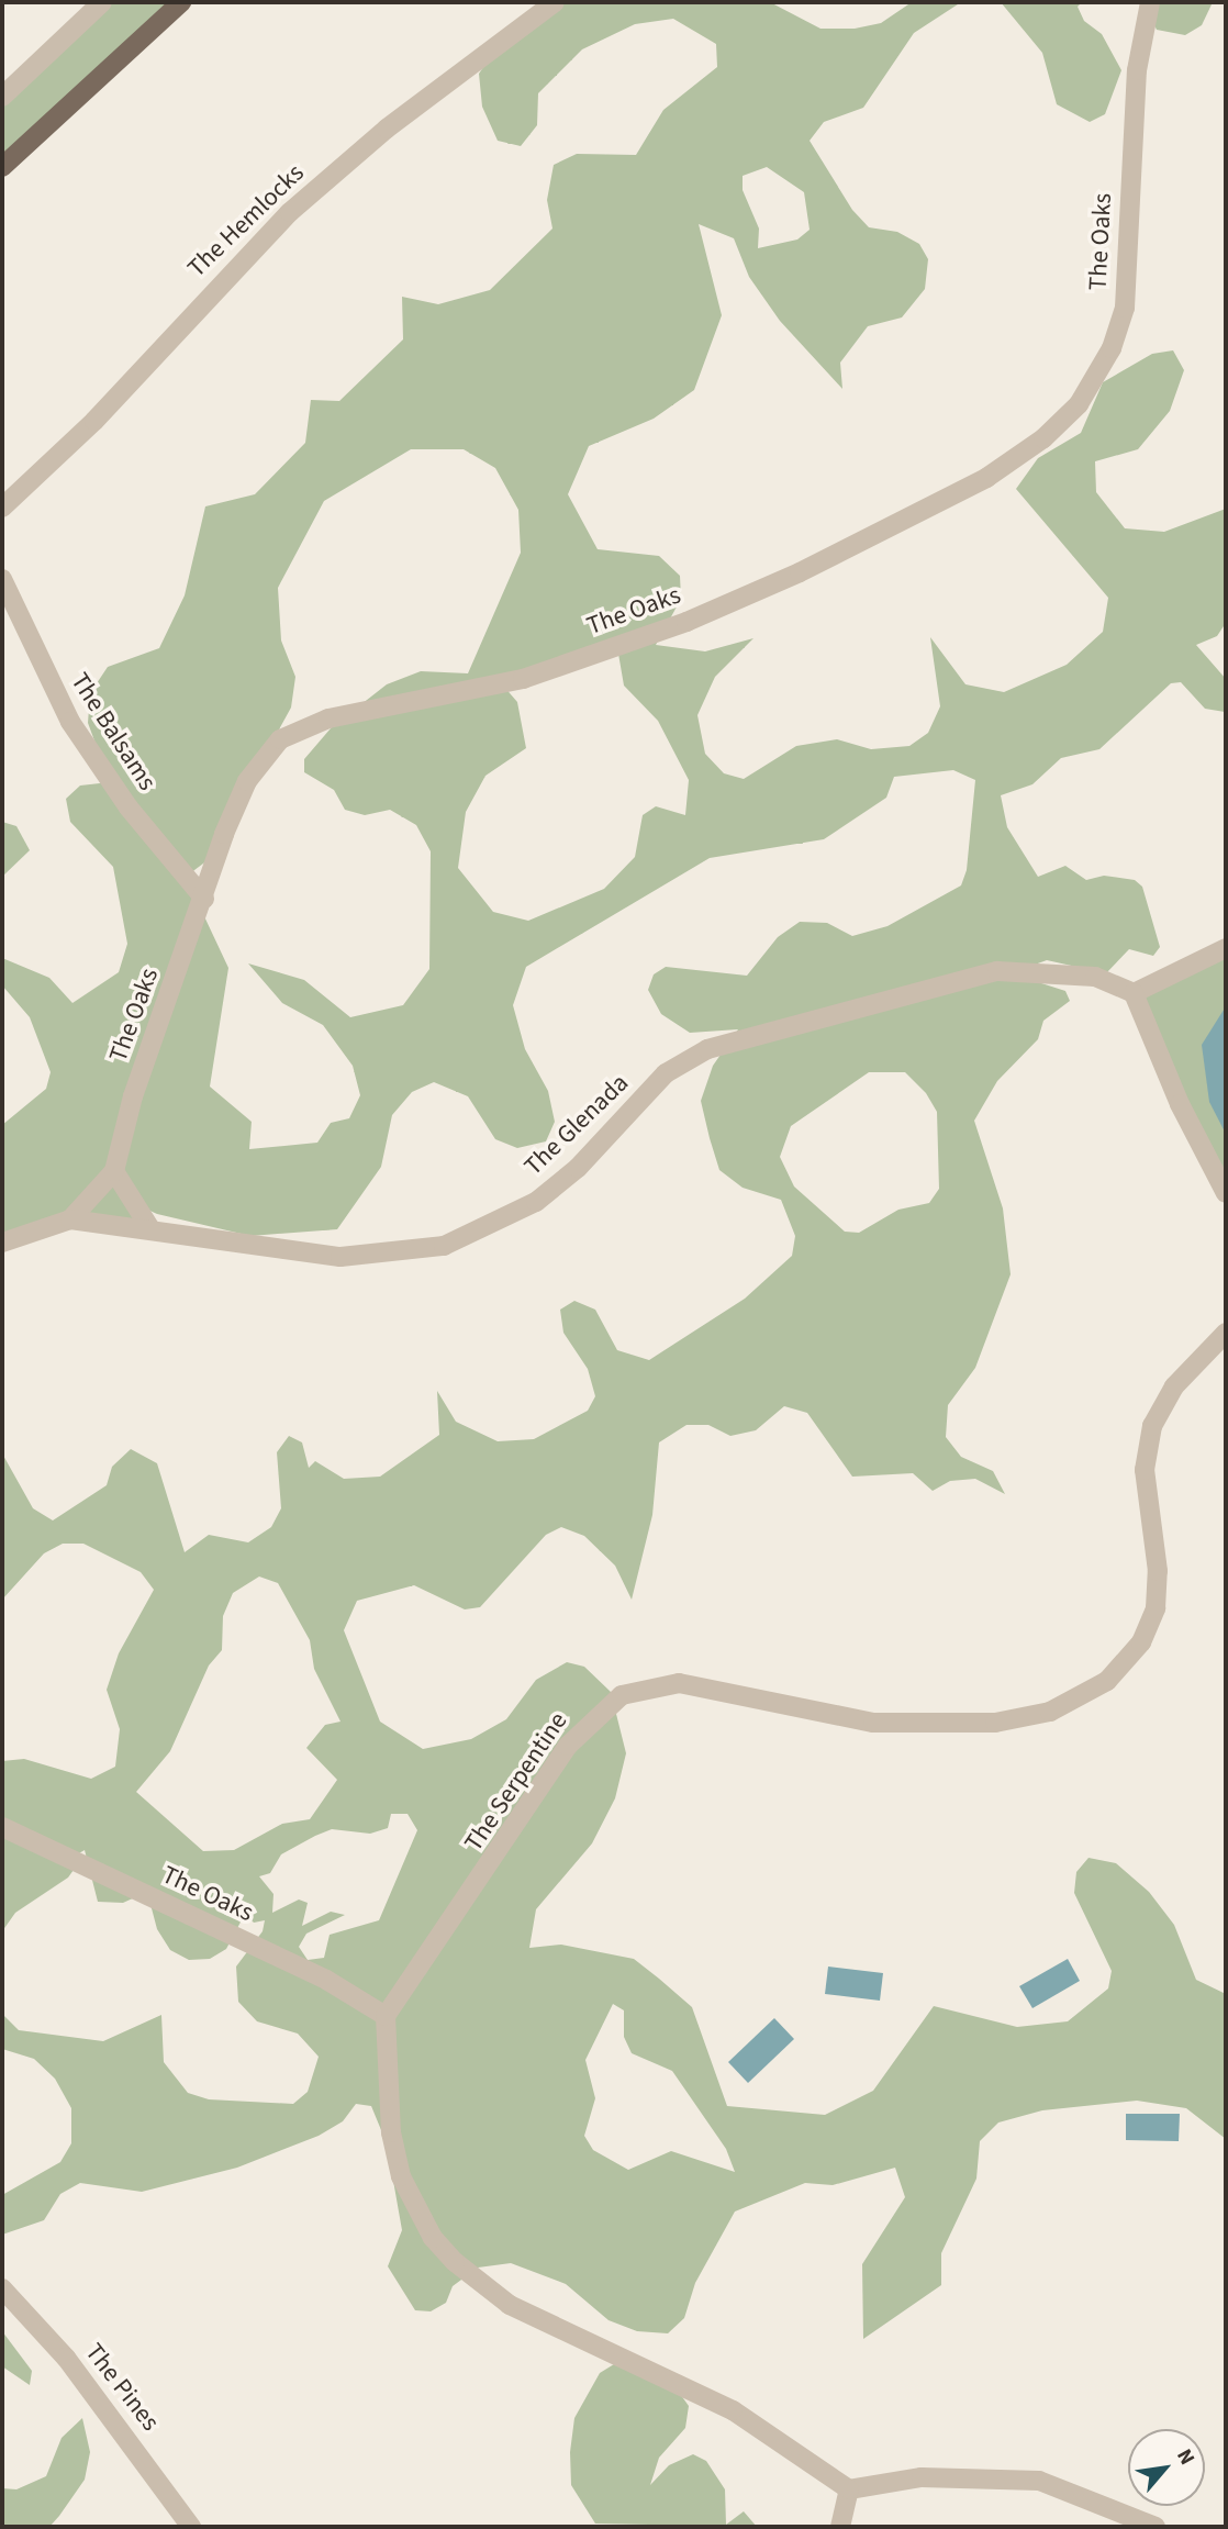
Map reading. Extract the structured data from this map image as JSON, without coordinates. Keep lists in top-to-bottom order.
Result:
{
  "streets": {
    "street": [
      "The Hemlocks",
      "The Oaks",
      "The Balsams",
      "The Glenada",
      "The Serpentine",
      "The Pines"
    ]
  },
  "crossings": [
    ["The Oaks", "The Balsams"],
    ["The Oaks", "The Glenada"],
    ["The Oaks", "The Serpentine"]
  ],
  "north": "top right"
}
